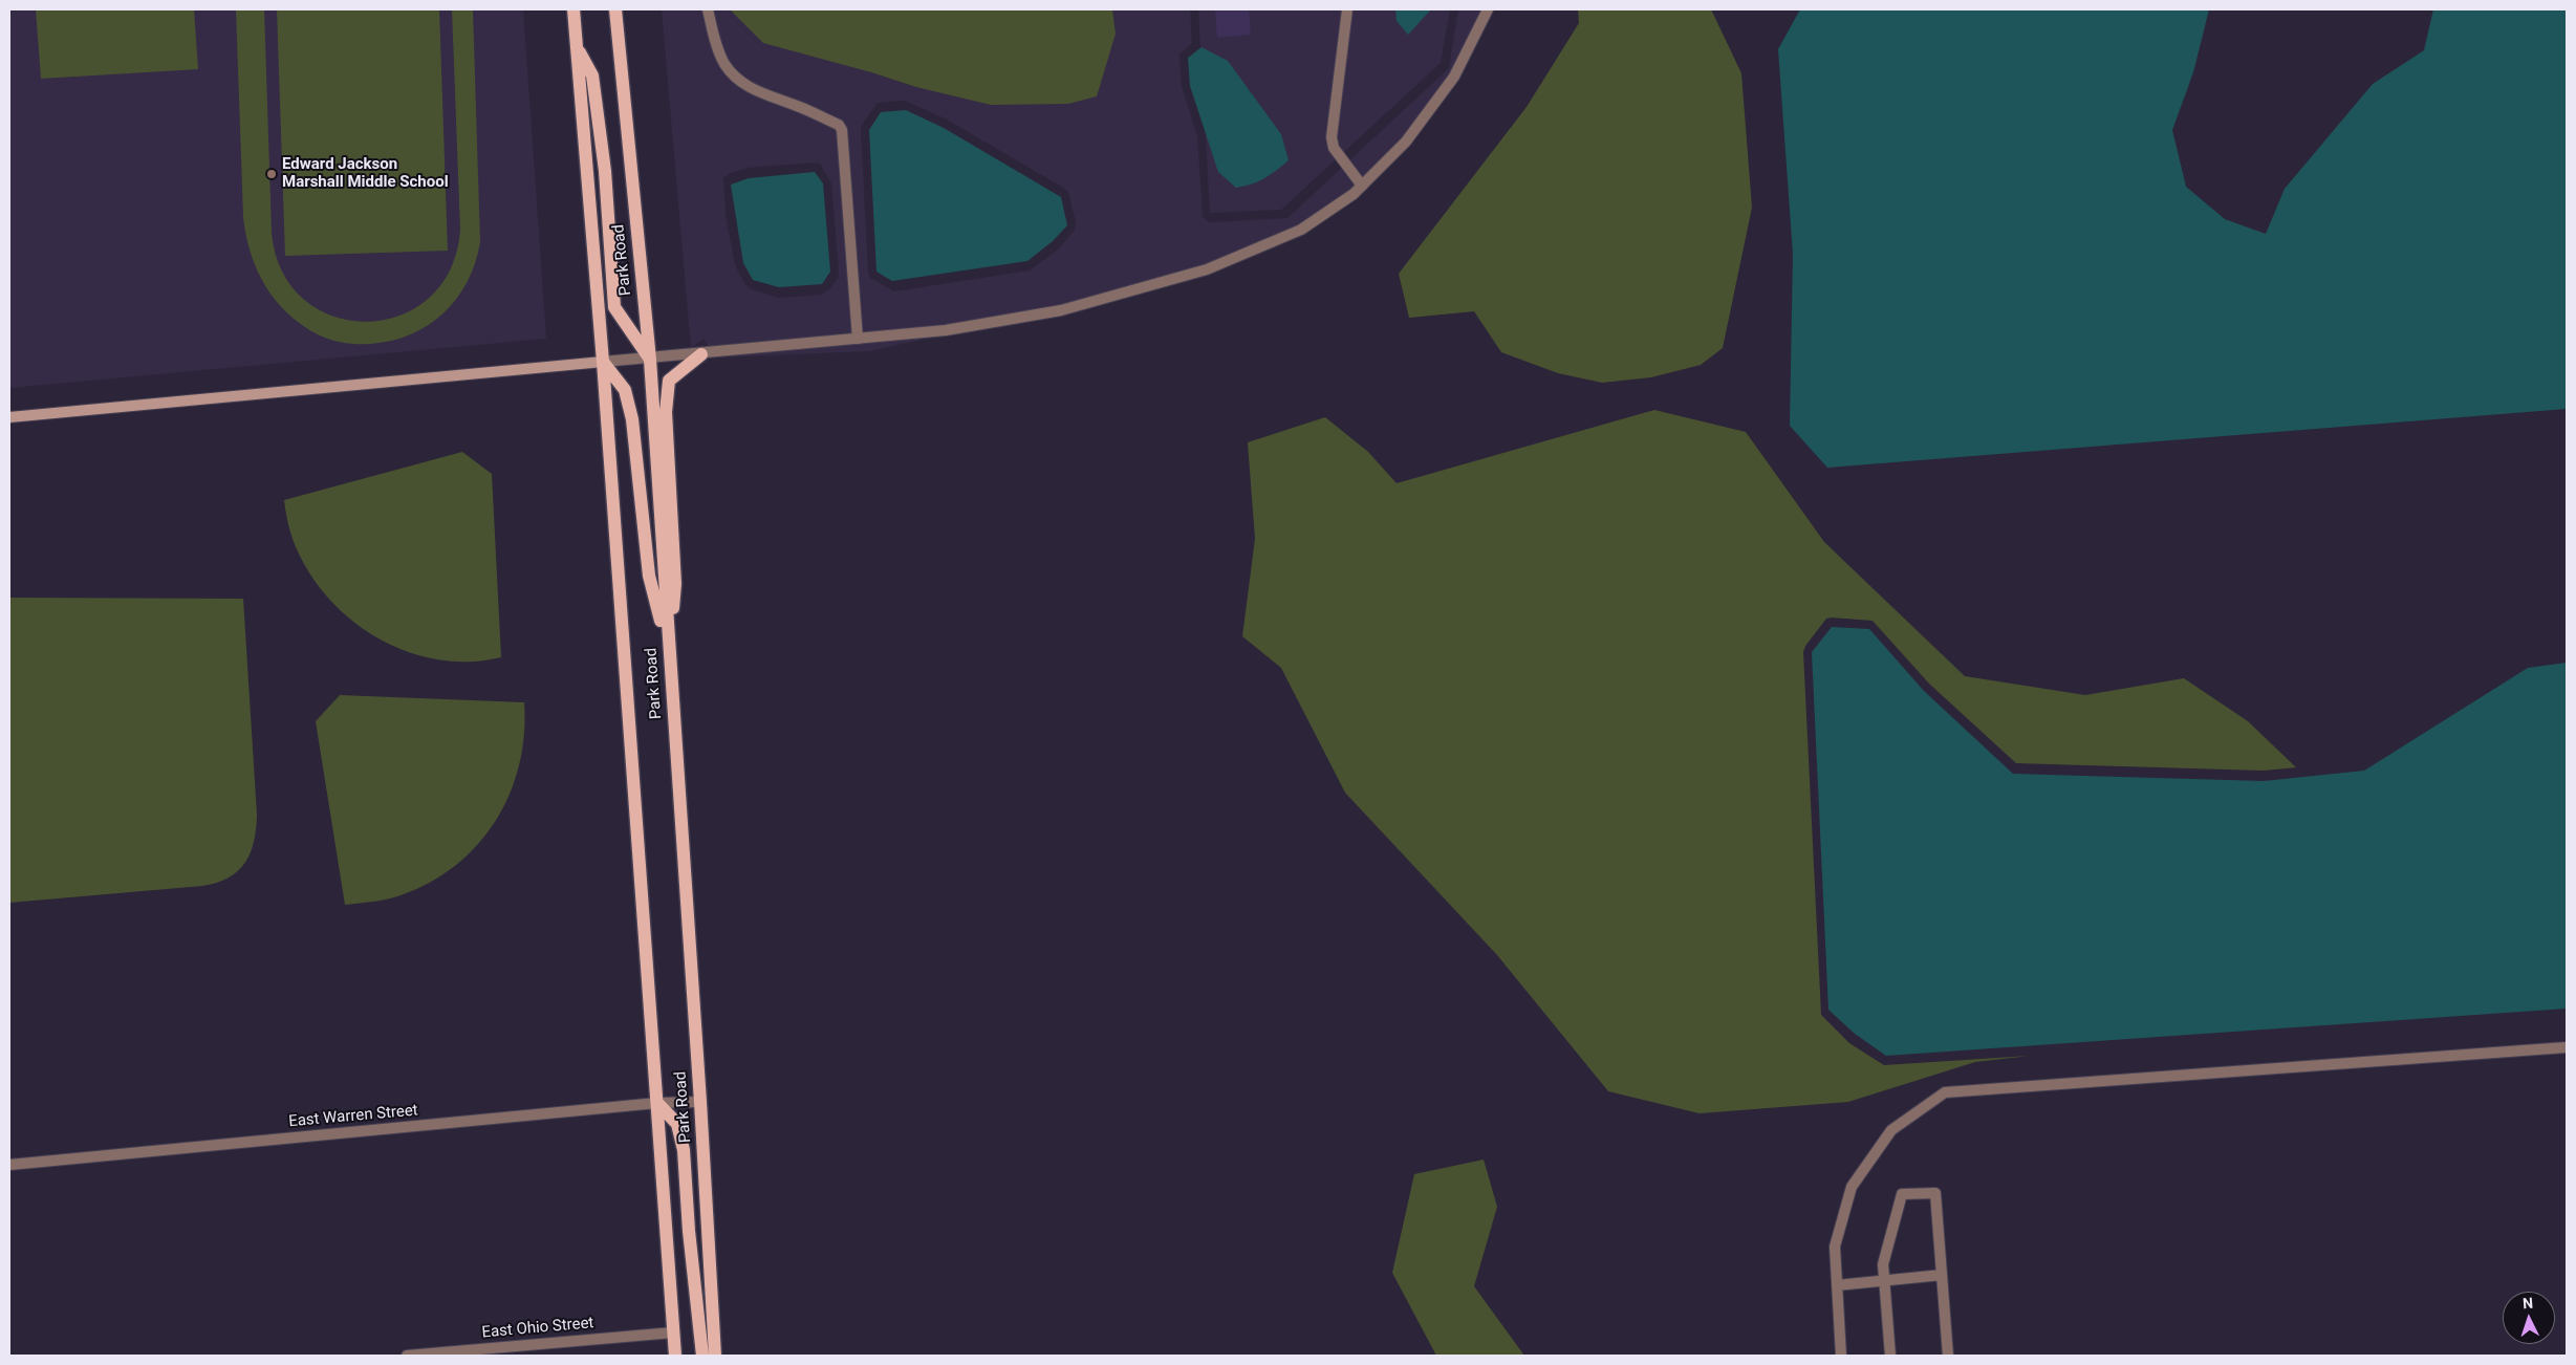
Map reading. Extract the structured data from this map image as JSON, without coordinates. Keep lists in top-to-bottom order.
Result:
{
  "streets": {
    "main road": ["Park Road"],
    "street": ["East Warren Street", "East Ohio Street"]
  },
  "crossings": [
    ["Park Road", "East Warren Street"],
    ["Park Road", "East Ohio Street"]
  ],
  "places": ["Edward Jackson Marshall Middle School"],
  "north": "top"
}
